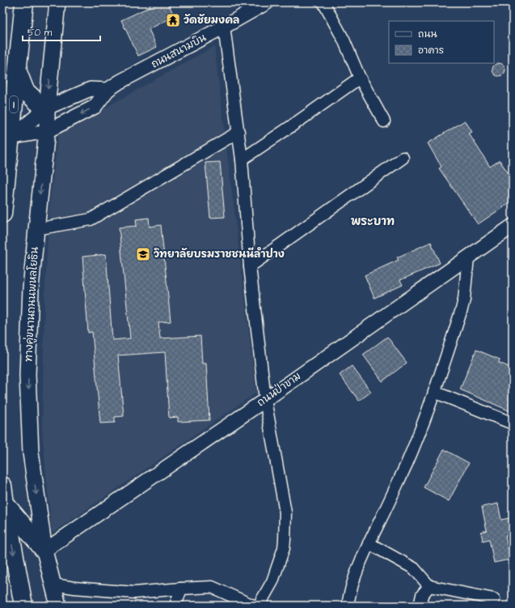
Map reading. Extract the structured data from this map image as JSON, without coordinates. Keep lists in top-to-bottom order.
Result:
{
  "streets": {
    "highway": ["1"],
    "main road": ["ทางคู่ขนานถนนพหลโยธิน"],
    "street": ["ถนนสนามบิน", "ถนนป่าขาม"]
  },
  "crossings": [
    ["ถนนสนามบิน", "1"],
    ["ถนนสนามบิน", "ทางคู่ขนานถนนพหลโยธิน"],
    ["ทางคู่ขนานถนนพหลโยธิน", "ถนนป่าขาม"]
  ],
  "one_way": ["ทางคู่ขนานถนนพหลโยธิน"],
  "districts": ["พระบาท"],
  "places": {
    "temple": ["วัดชัยมงคล"],
    "school or university": ["วิทยาลัยบรมราชชนนีลำปาง"]
  },
  "legend": ["ถนน", "อาคาร"],
  "scale_bar": "50 m"
}
